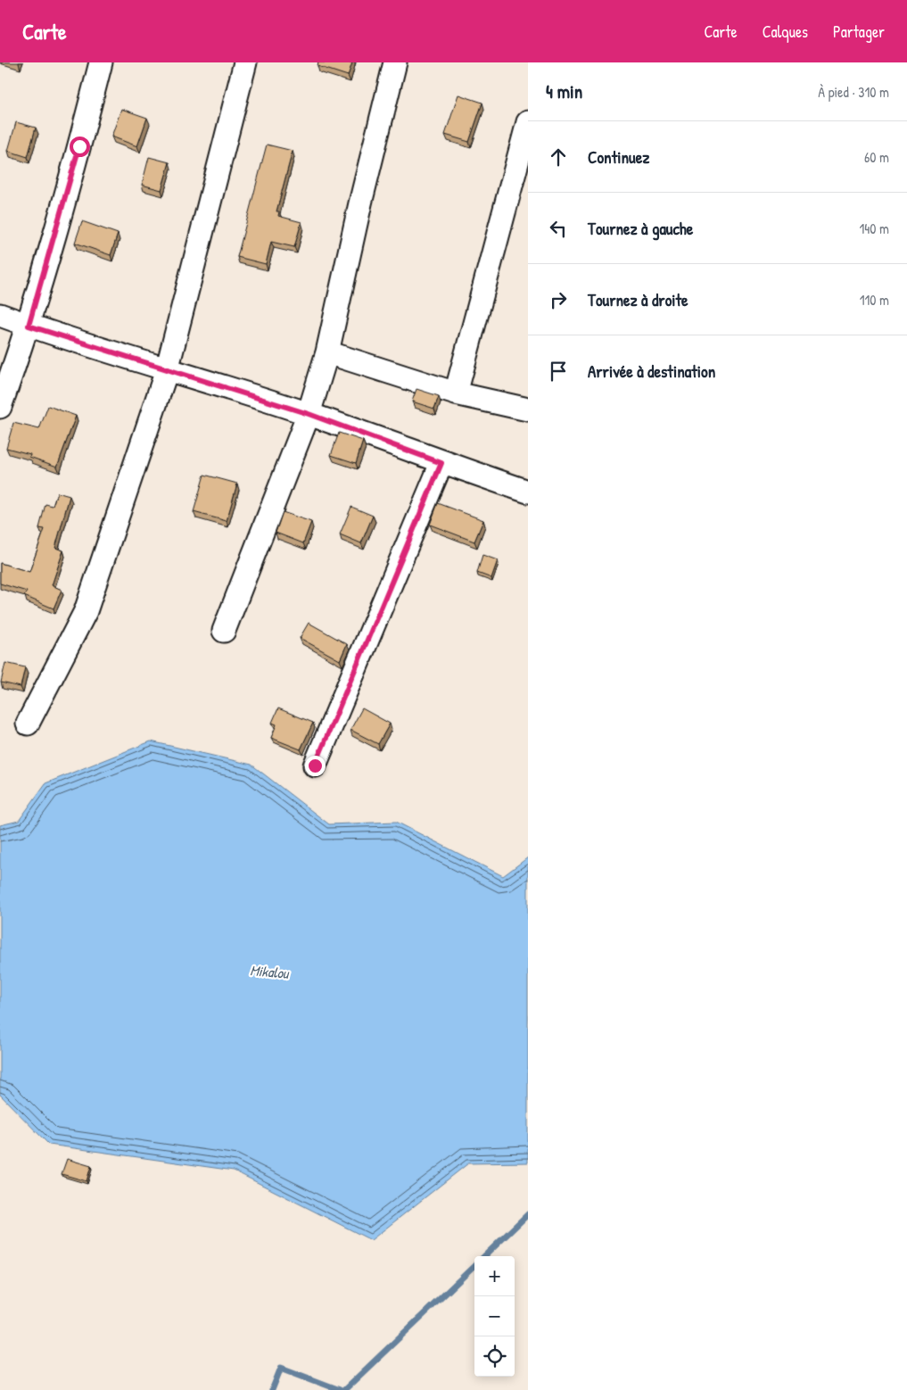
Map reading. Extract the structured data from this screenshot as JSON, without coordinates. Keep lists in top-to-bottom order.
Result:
{
  "water": ["Mikalou"],
  "page": {
    "header": "Carte",
    "nav": ["Carte", "Calques", "Partager"],
    "heading": ["4 min", "À pied · 310 m"],
    "list": [
      ["Continuez", "60 m"],
      ["Tournez à gauche", "140 m"],
      ["Tournez à droite", "110 m"],
      "Arrivée à destination"
    ],
    "map_buttons": ["+", "−"]
  }
}
